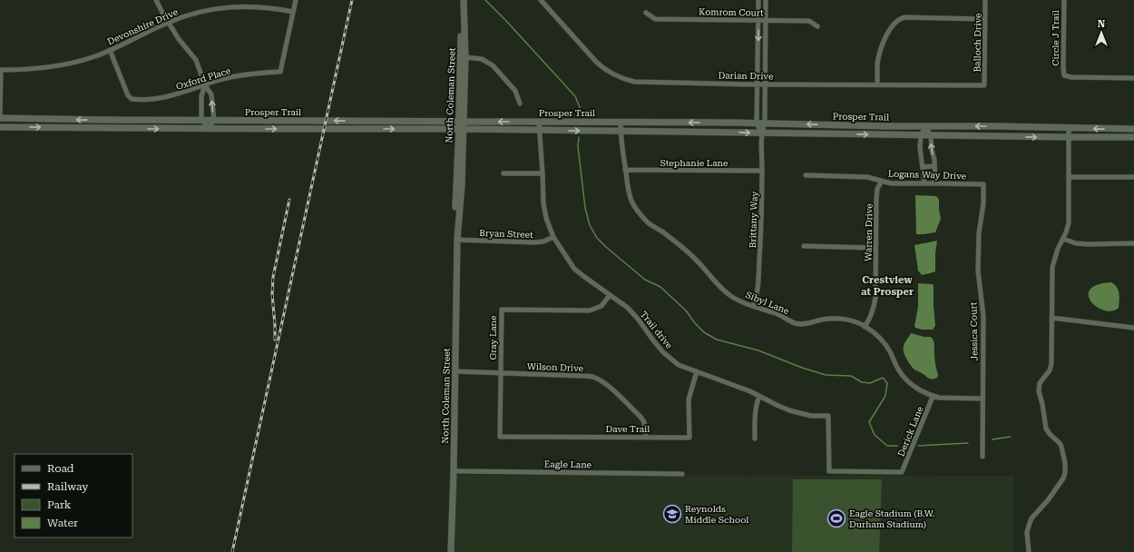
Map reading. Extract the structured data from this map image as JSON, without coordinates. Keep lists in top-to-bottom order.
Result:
{
  "streets": {
    "main road": ["North Coleman Street", "Prosper Trail"],
    "street": [
      "Komrom Court",
      "Devonshire Drive",
      "Circle J Trail",
      "Balloch Drive",
      "Darian Drive",
      "Oxford Place",
      "Stephanie Lane",
      "Logans Way Drive",
      "Brittany Way",
      "Warren Drive",
      "Bryan Street",
      "Sibyl Lane",
      "Trail drive",
      "Jessica Court",
      "Gray Lane",
      "Wilson Drive",
      "Dave Trail",
      "Derick Lane",
      "Eagle Lane"
    ]
  },
  "crossings": [
    ["Komrom Court", "Brittany Way"],
    ["Devonshire Drive", "Oxford Place"],
    ["Balloch Drive", "Darian Drive"],
    ["Darian Drive", "Brittany Way"],
    ["North Coleman Street", "Prosper Trail"],
    ["North Coleman Street", "Bryan Street"],
    ["North Coleman Street", "Wilson Drive"],
    ["North Coleman Street", "Eagle Lane"],
    ["Prosper Trail", "Brittany Way"],
    ["Prosper Trail", "Sibyl Lane"],
    ["Prosper Trail", "Trail drive"],
    ["Stephanie Lane", "Brittany Way"],
    ["Stephanie Lane", "Sibyl Lane"],
    ["Logans Way Drive", "Warren Drive"],
    ["Logans Way Drive", "Jessica Court"],
    ["Brittany Way", "Sibyl Lane"],
    ["Warren Drive", "Sibyl Lane"],
    ["Bryan Street", "Trail drive"],
    ["Sibyl Lane", "Jessica Court"],
    ["Sibyl Lane", "Derick Lane"],
    ["Trail drive", "Gray Lane"],
    ["Trail drive", "Dave Trail"],
    ["Trail drive", "Derick Lane"],
    ["Gray Lane", "Wilson Drive"],
    ["Gray Lane", "Dave Trail"],
    ["Wilson Drive", "Dave Trail"]
  ],
  "districts": ["Crestview at Prosper"],
  "places": {
    "school or university": ["Reynolds Middle School"],
    "sports": ["Eagle Stadium (B.W. Durham Stadium)"]
  },
  "legend": [
    "Road",
    "Railway",
    "Park",
    "Water"
  ],
  "north": "top"
}
